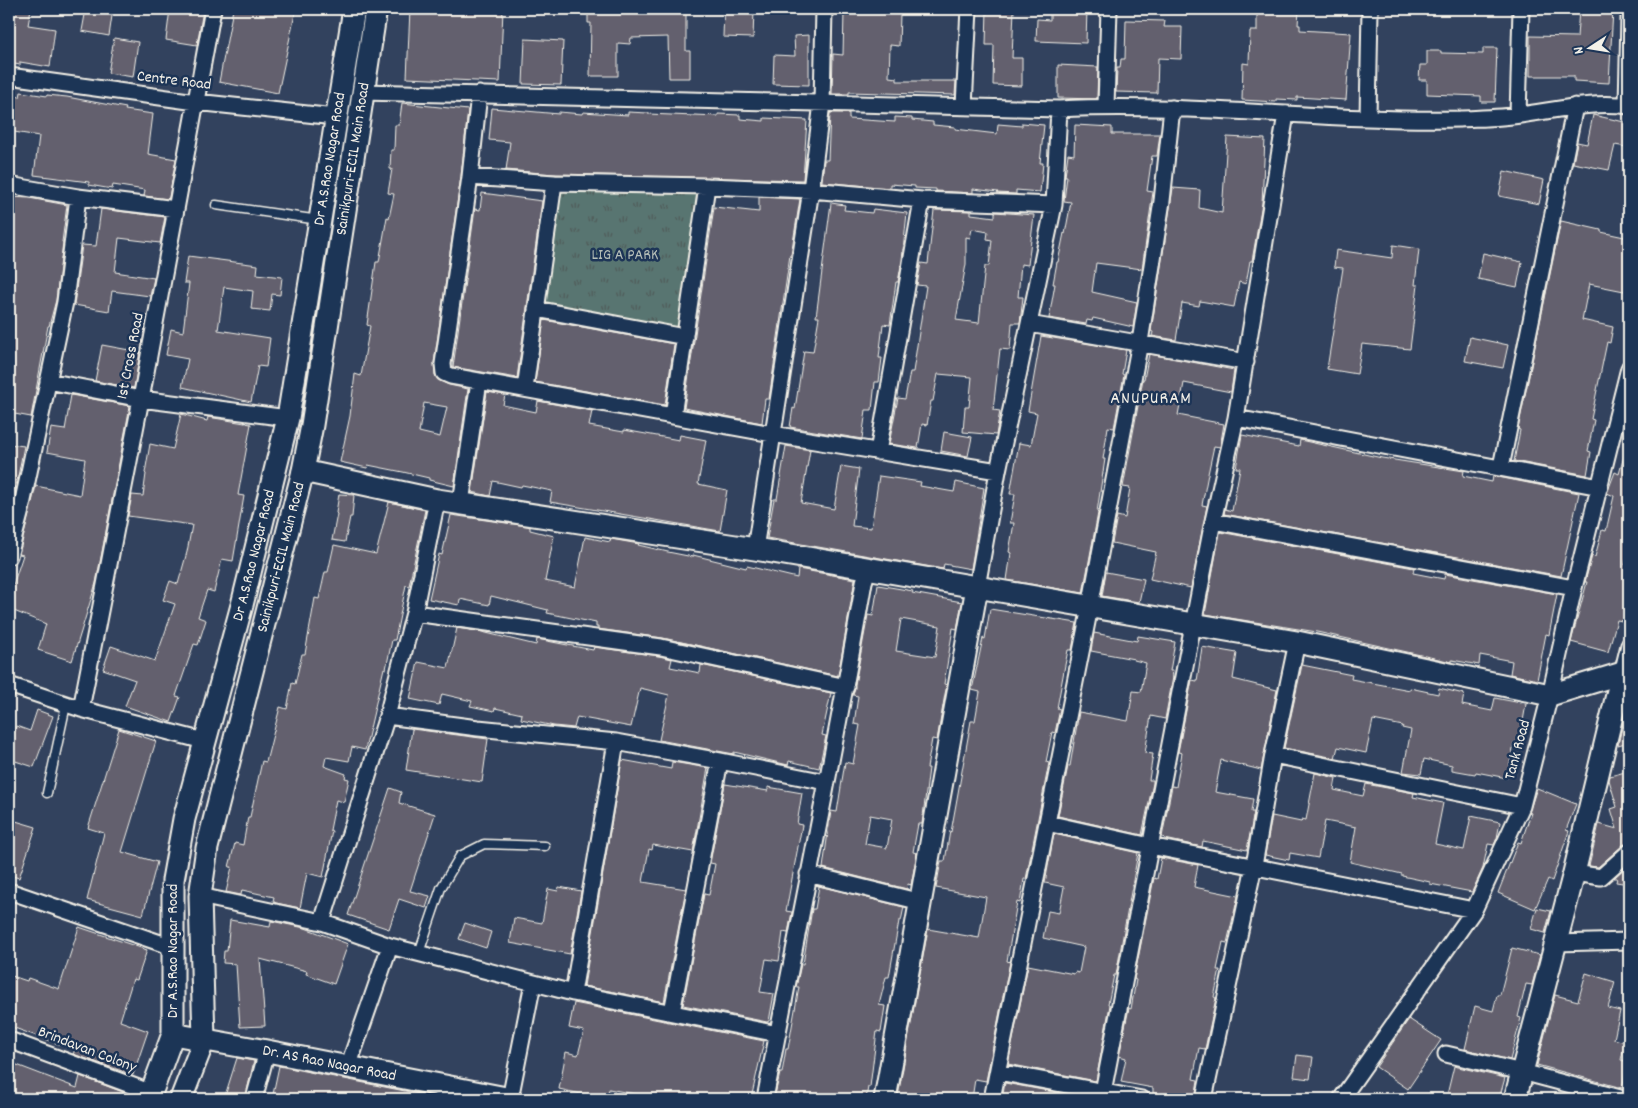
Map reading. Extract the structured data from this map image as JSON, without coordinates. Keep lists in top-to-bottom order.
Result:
{
  "streets": {
    "street": [
      "Centre Road",
      "Dr A.S.Rao Nagar Road",
      "Sainikpuri-ECIL Main Road",
      "1st Cross Road",
      "Tank Road",
      "Brindavan Colony",
      "Dr. AS Rao Nagar Road"
    ]
  },
  "crossings": [
    ["Centre Road", "Dr A.S.Rao Nagar Road"],
    ["Centre Road", "1st Cross Road"],
    ["Dr A.S.Rao Nagar Road", "Brindavan Colony"],
    ["Dr A.S.Rao Nagar Road", "Dr. AS Rao Nagar Road"],
    ["Sainikpuri-ECIL Main Road", "Dr. AS Rao Nagar Road"]
  ],
  "districts": ["ANUPURAM"],
  "parks": ["LIG A PARK"],
  "north": "left"
}
